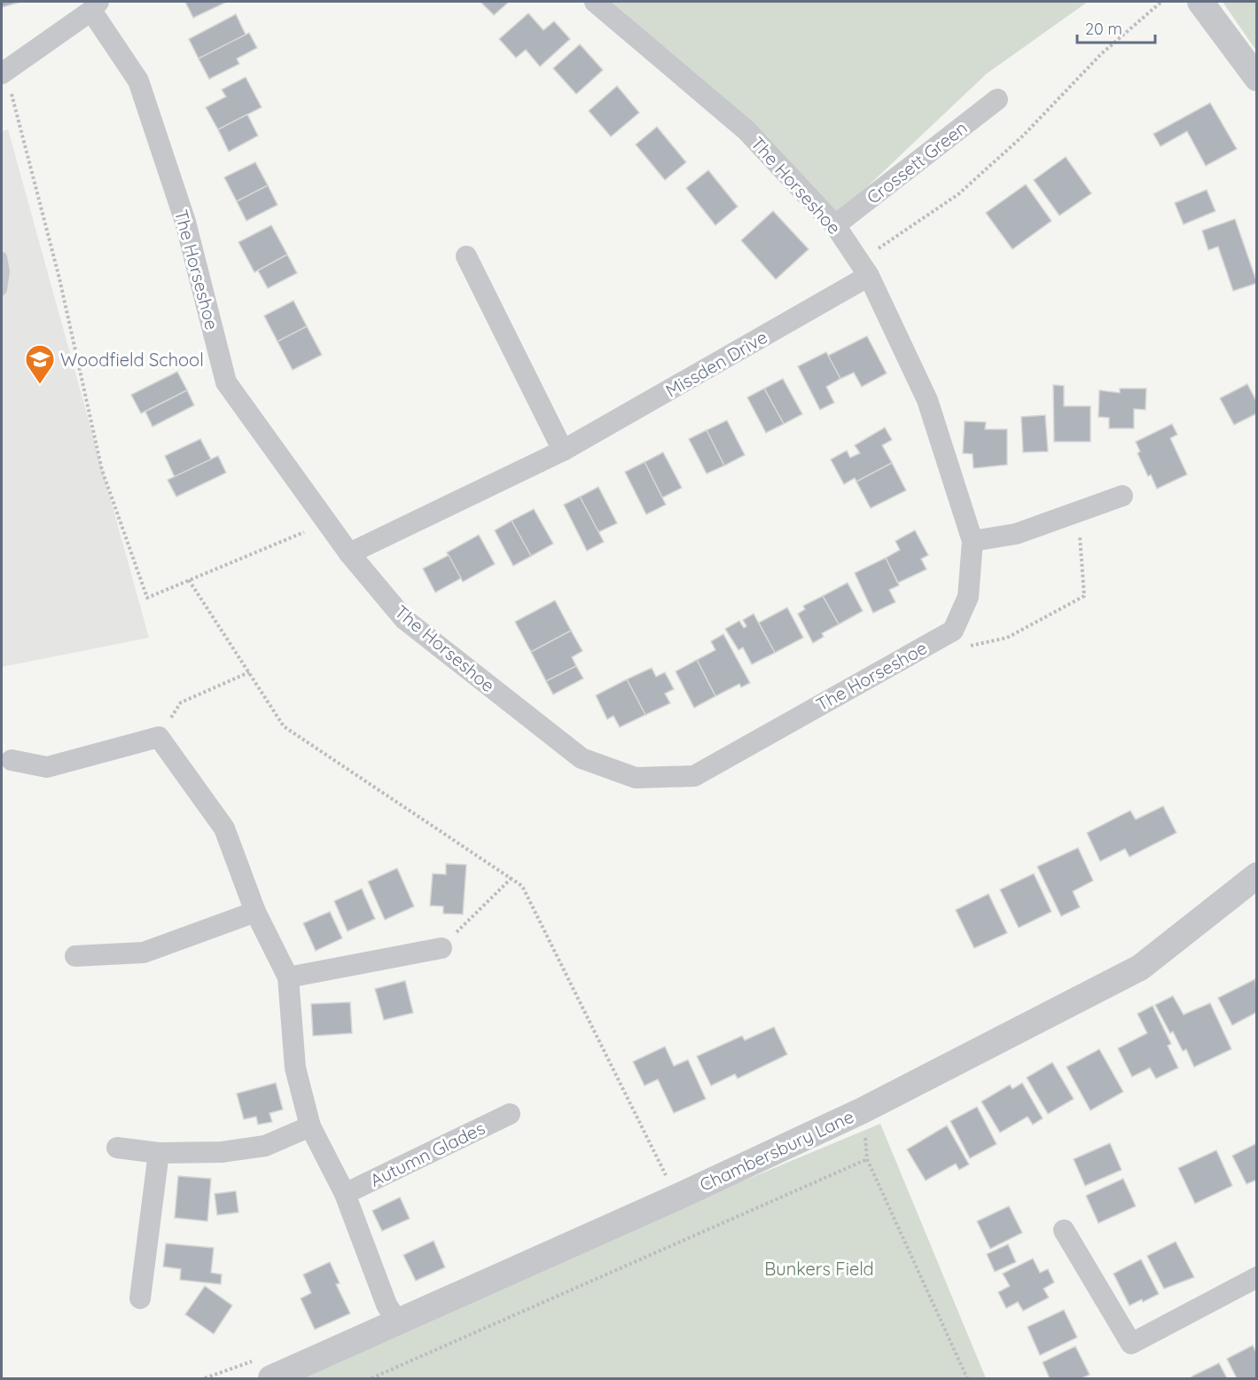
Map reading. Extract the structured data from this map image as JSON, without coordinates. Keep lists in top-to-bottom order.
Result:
{
  "streets": {
    "street": [
      "Crossett Green",
      "The Horseshoe",
      "Missden Drive",
      "Chambersbury Lane",
      "Autumn Glades"
    ]
  },
  "crossings": [
    ["Crossett Green", "The Horseshoe"],
    ["The Horseshoe", "Missden Drive"]
  ],
  "parks": ["Bunkers Field"],
  "places": {
    "school or university": ["Woodfield School"]
  },
  "scale_bar": "20 m"
}
